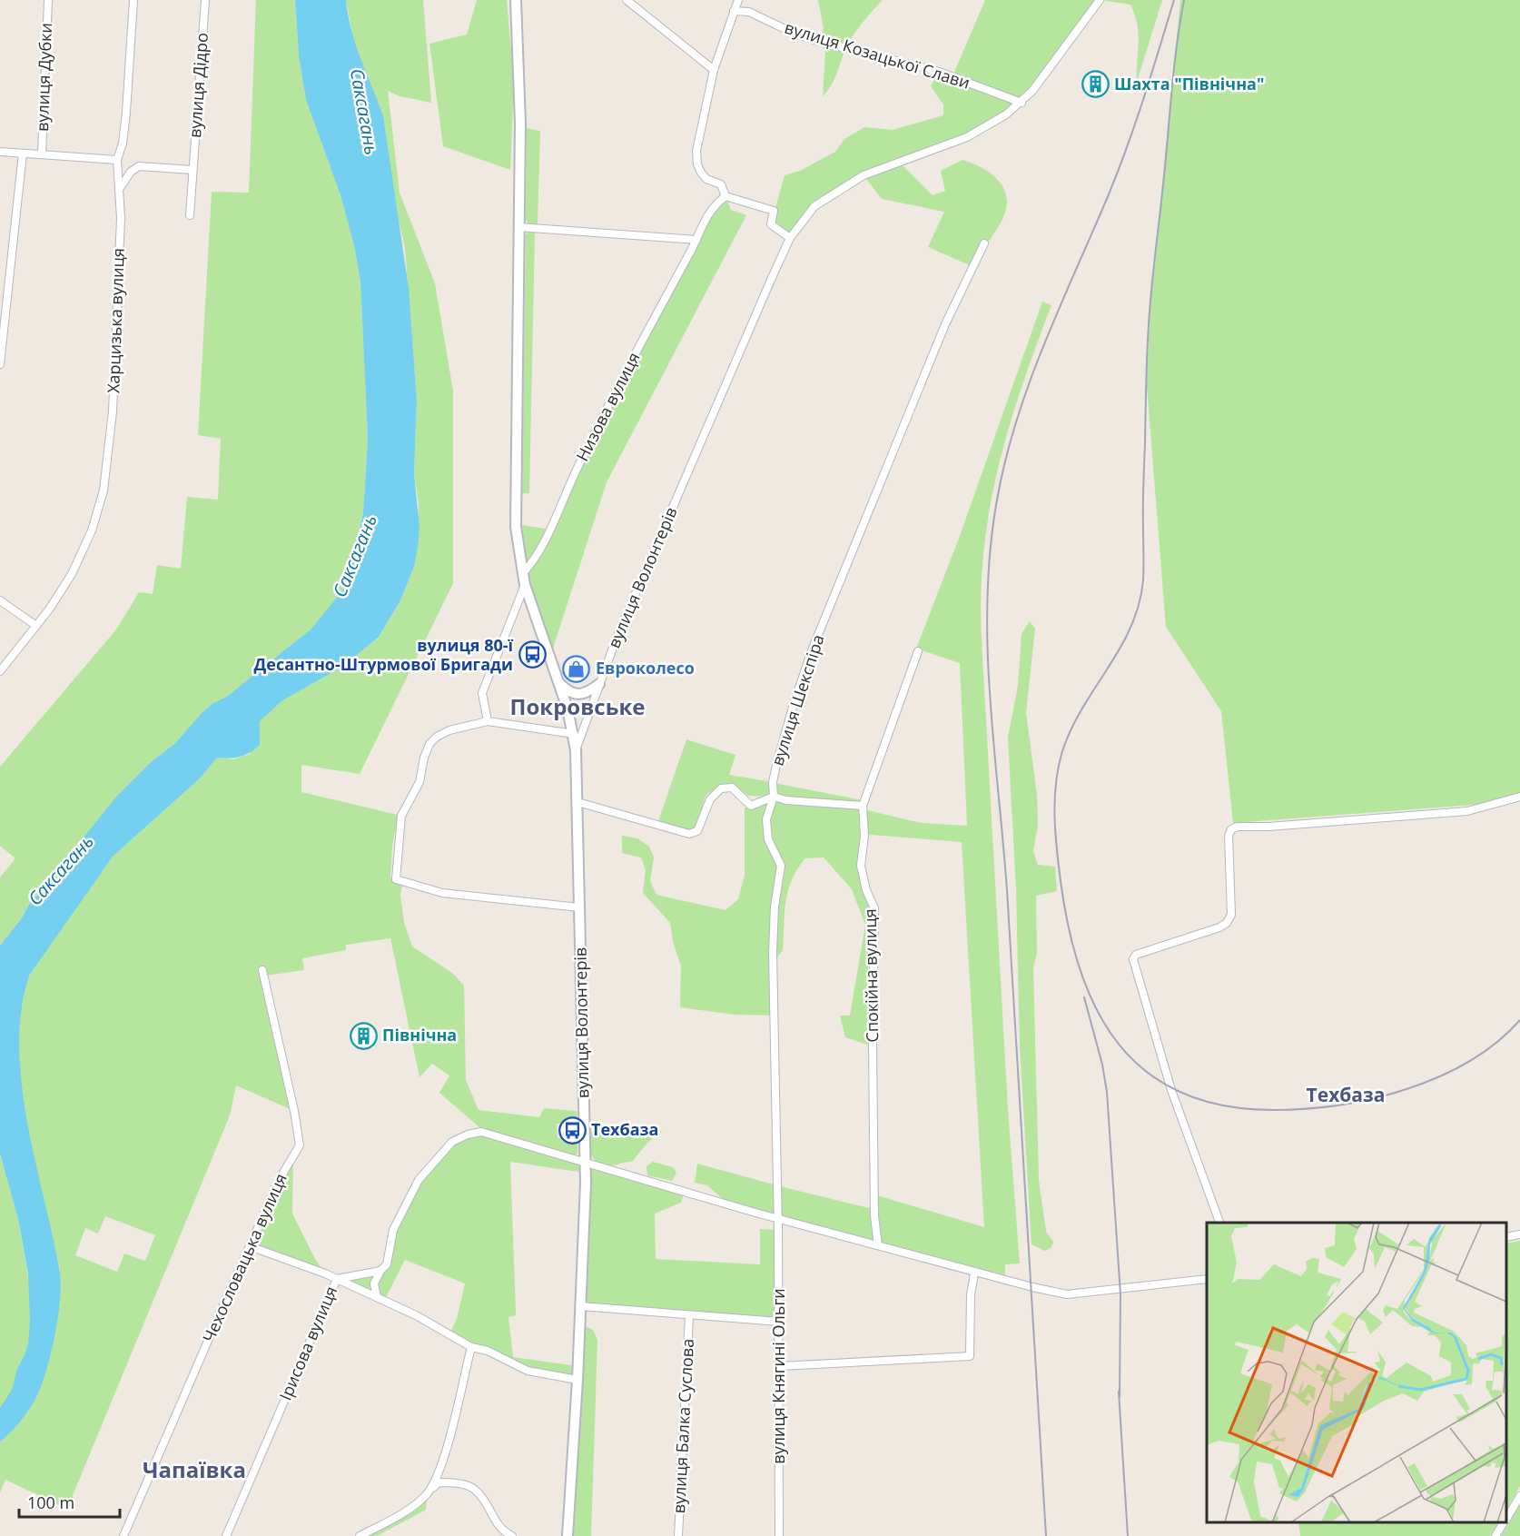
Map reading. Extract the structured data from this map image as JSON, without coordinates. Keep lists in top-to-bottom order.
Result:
{
  "streets": {
    "street": [
      "вулиця Козацької Слави",
      "вулиця Дубки",
      "вулиця Дідро",
      "Харцизька вулиця",
      "Низова вулиця",
      "вулиця Волонтерів",
      "вулиця Шекспіра",
      "Спокійна вулиця",
      "Чехословацька вулиця",
      "Ірисова вулиця",
      "вулиця Княгині Ольги",
      "вулиця Балка Суслова"
    ]
  },
  "crossings": [
    ["вулиця Козацької Слави", "вулиця Волонтерів"],
    ["вулиця Шекспіра", "вулиця Княгині Ольги"]
  ],
  "districts": ["Покровське", "Техбаза", "Чапаївка"],
  "water": ["Саксагань"],
  "places": {
    "building": ["Шахта \"Північна\"", "Північна"],
    "bus stop": ["вулиця 80-ї Десантно-Штурмової Бригади", "Техбаза"],
    "shop": ["Евроколесо"]
  },
  "scale_bar": "100 m"
}
